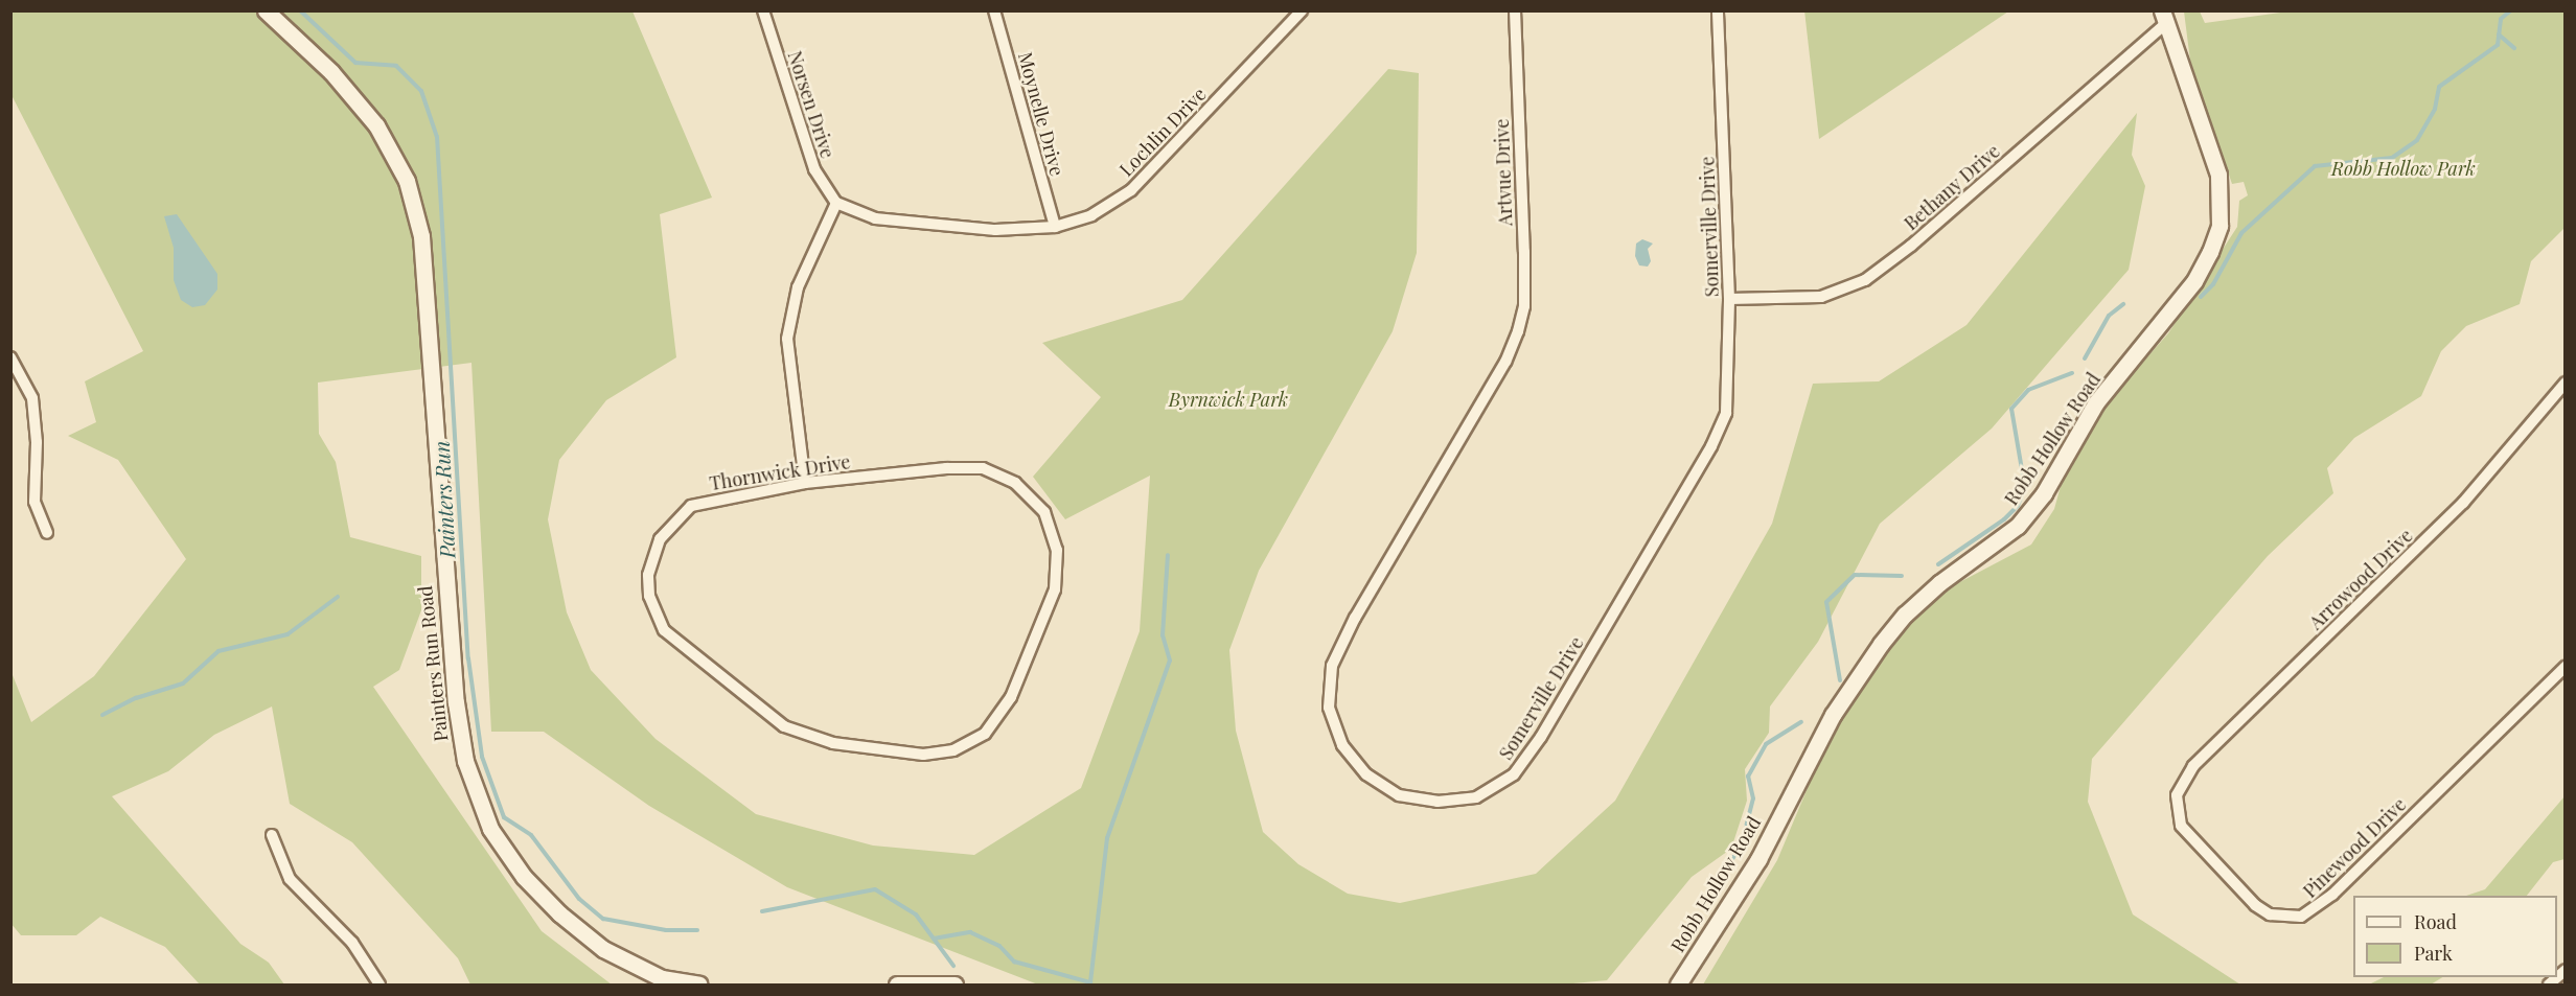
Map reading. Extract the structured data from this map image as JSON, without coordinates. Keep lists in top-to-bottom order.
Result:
{
  "streets": {
    "street": [
      "Norsen Drive",
      "Moynelle Drive",
      "Lochlin Drive",
      "Artvue Drive",
      "Bethany Drive",
      "Somerville Drive",
      "Robb Hollow Road",
      "Thornwick Drive",
      "Arrowood Drive",
      "Painters Run Road",
      "Pinewood Drive"
    ]
  },
  "crossings": [
    ["Norsen Drive", "Lochlin Drive"],
    ["Moynelle Drive", "Lochlin Drive"],
    ["Artvue Drive", "Somerville Drive"],
    ["Bethany Drive", "Somerville Drive"],
    ["Bethany Drive", "Robb Hollow Road"],
    ["Arrowood Drive", "Pinewood Drive"]
  ],
  "water": ["Painters Run"],
  "parks": ["Robb Hollow Park", "Byrnwick Park"],
  "legend": ["Road", "Park"]
}
